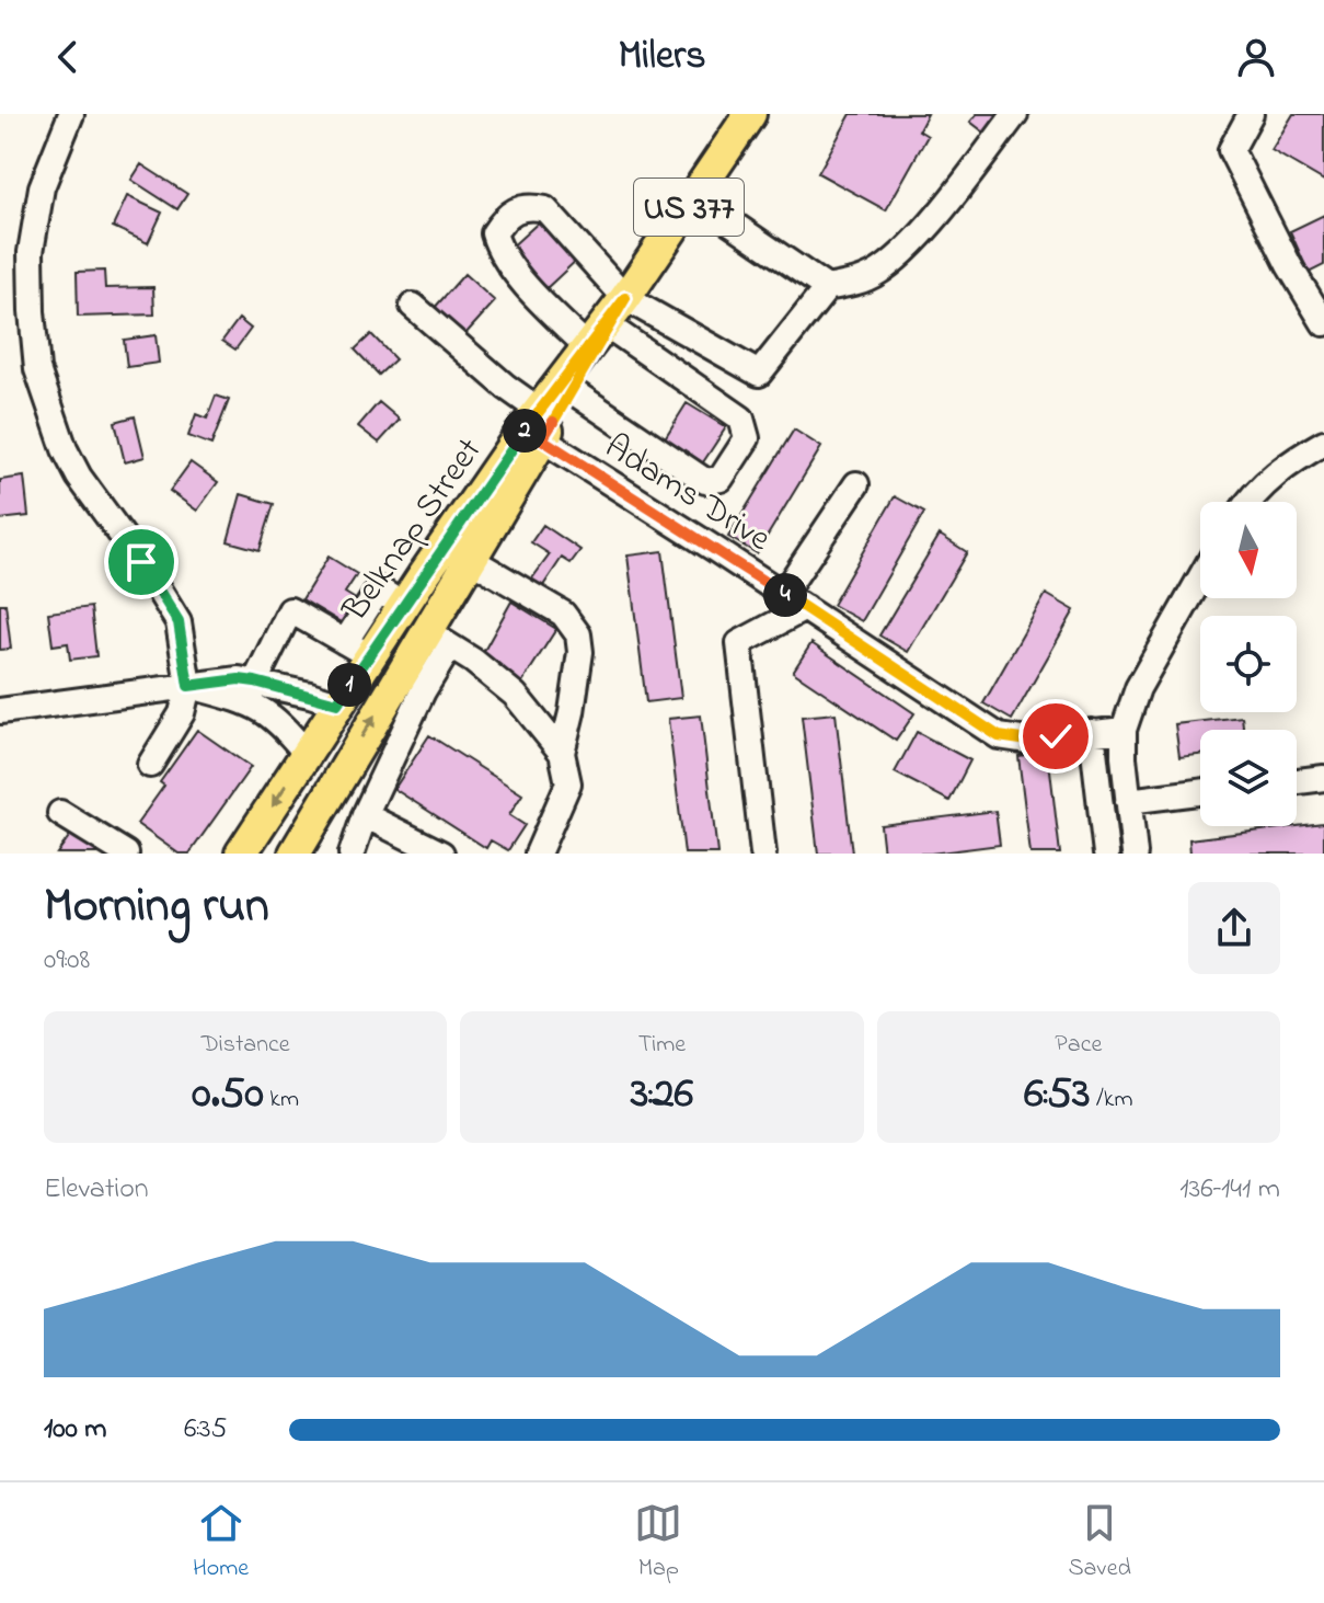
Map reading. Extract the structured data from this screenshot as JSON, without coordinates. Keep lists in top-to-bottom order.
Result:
{
  "streets": {
    "main road": ["US 377", "Belknap Street"],
    "street": ["Adams Drive"]
  },
  "crossings": [
    ["Adams Drive", "Belknap Street"]
  ],
  "north": "bottom",
  "page": {
    "header": "Milers",
    "pins": ["2", "4", "1"],
    "heading": ["Morning run", "09:08"],
    "stats": [
      ["Distance", "0.50 km"],
      ["Time", "3:26"],
      ["Pace", "6:53 /km"]
    ],
    "chart": ["Elevation", "136–141 m"],
    "list": [
      {
        "name": "100 m",
        "note": "6:35"
      }
    ],
    "tabs": ["Home", "Map", "Saved"]
  }
}
